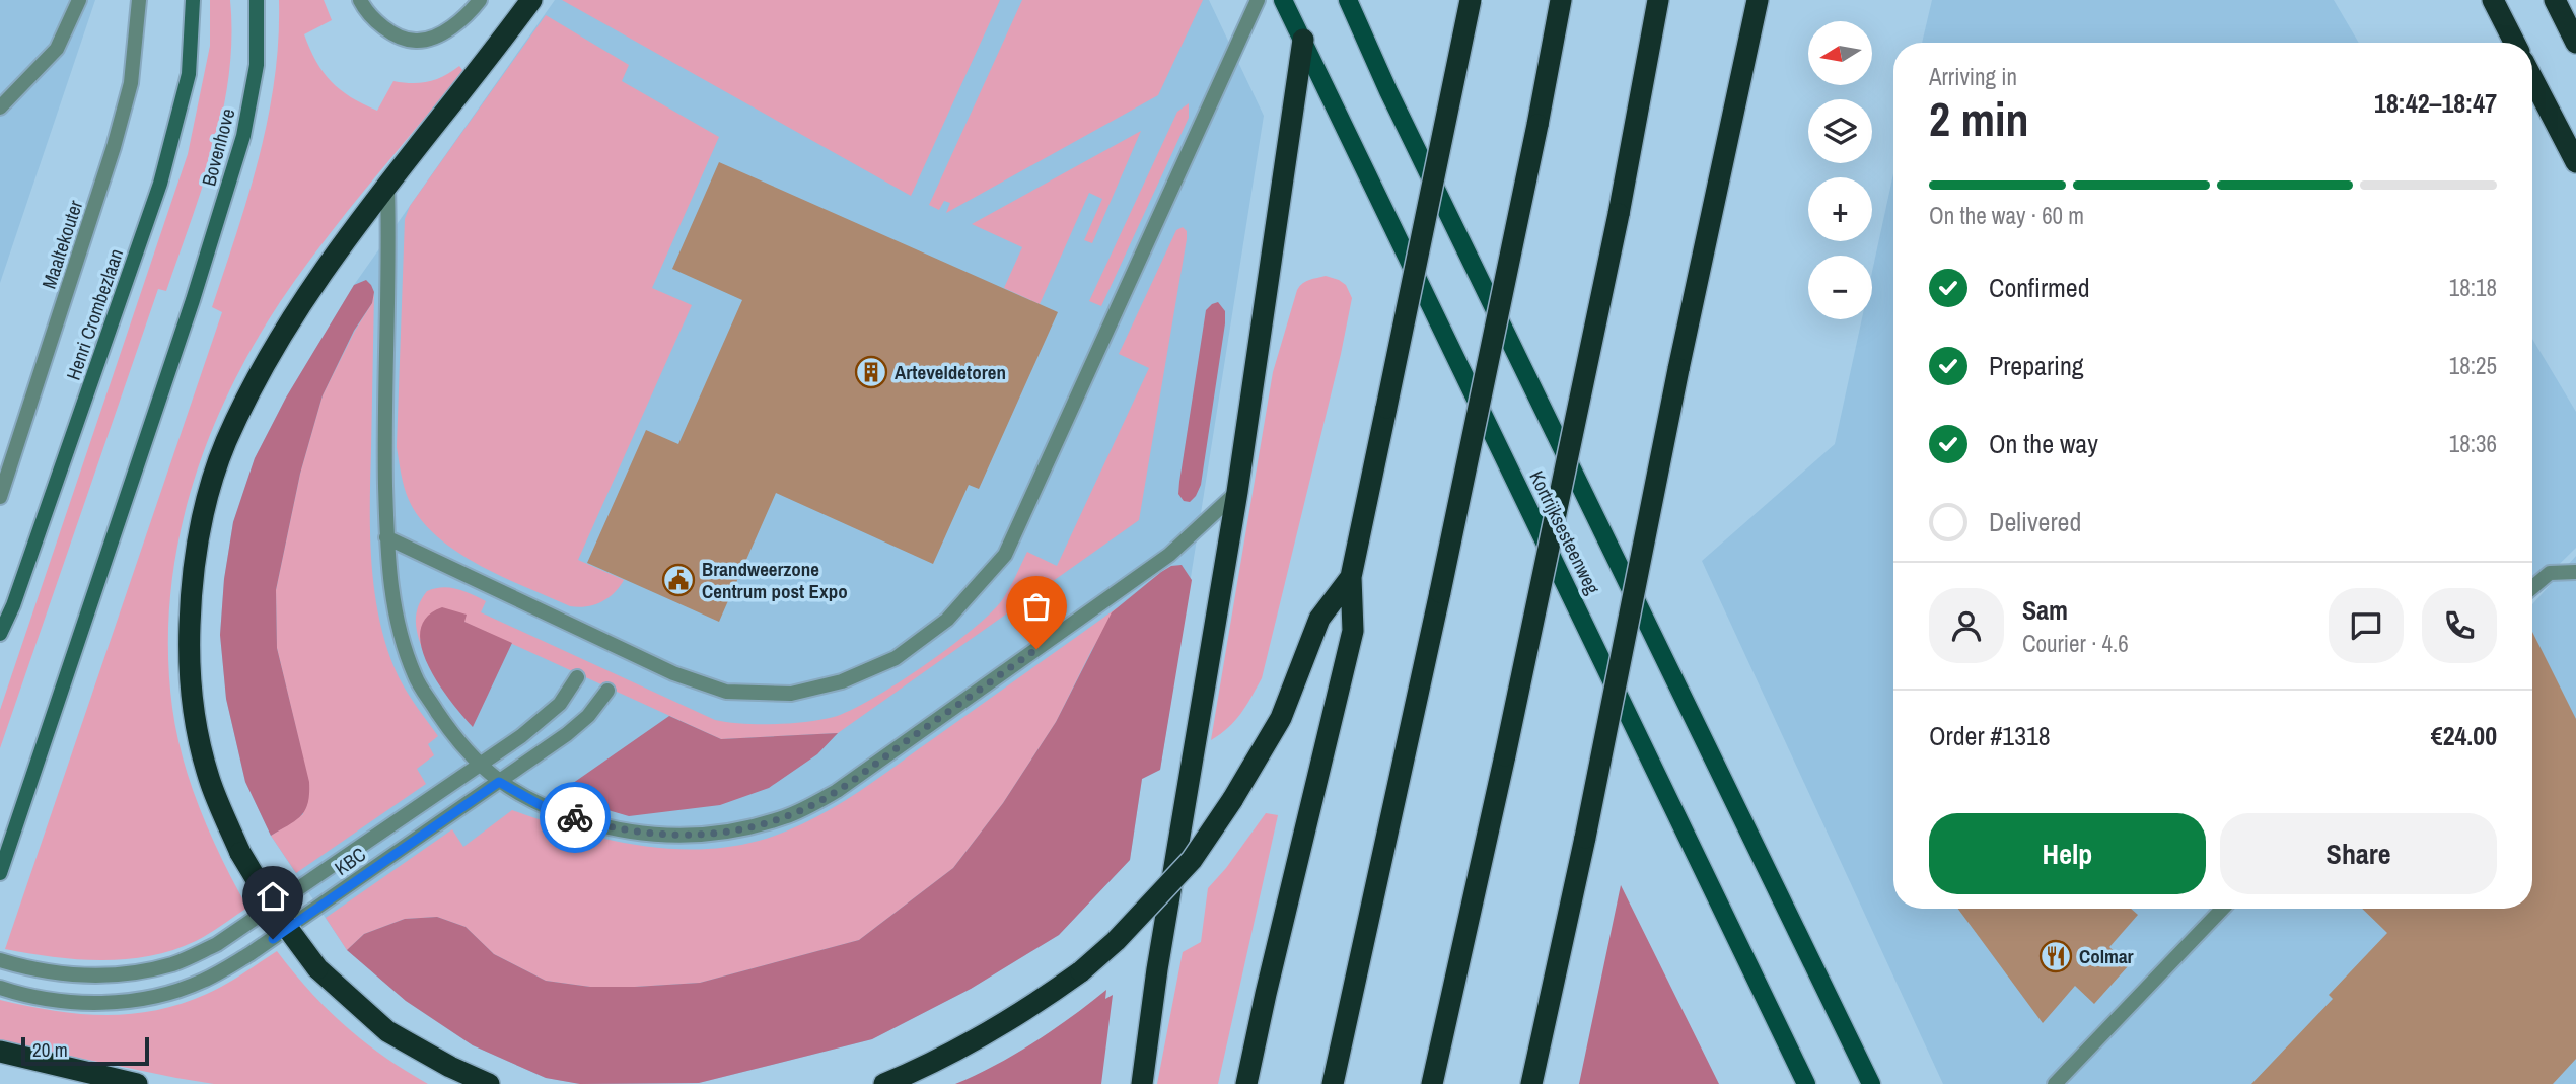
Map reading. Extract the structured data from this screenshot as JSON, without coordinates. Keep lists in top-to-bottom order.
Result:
{
  "streets": {
    "main road": ["Kortrijksesteenweg"],
    "street": [
      "Bovenhove",
      "Maaltekouter",
      "Henri Crombezlaan",
      "KBC"
    ]
  },
  "places": {
    "building": ["Arteveldetoren"],
    "public building": ["Brandweerzone Centrum post Expo"],
    "restaurant": ["Colmar"]
  },
  "scale_bar": "20 m",
  "north": "left",
  "page": {
    "map_buttons": ["+", "−"],
    "heading": ["2 min", "Arriving in", "18:42–18:47"],
    "panel": [
      "Sam",
      "Courier · 4.6",
      "Order #1318",
      "€24.00"
    ],
    "bar": "On the way · 60 m",
    "list": [
      ["Confirmed", "18:18"],
      ["Preparing", "18:25"],
      ["On the way", "18:36"],
      "Delivered"
    ],
    "buttons": ["Help", "Share"],
    "scale": "20 m"
  }
}
